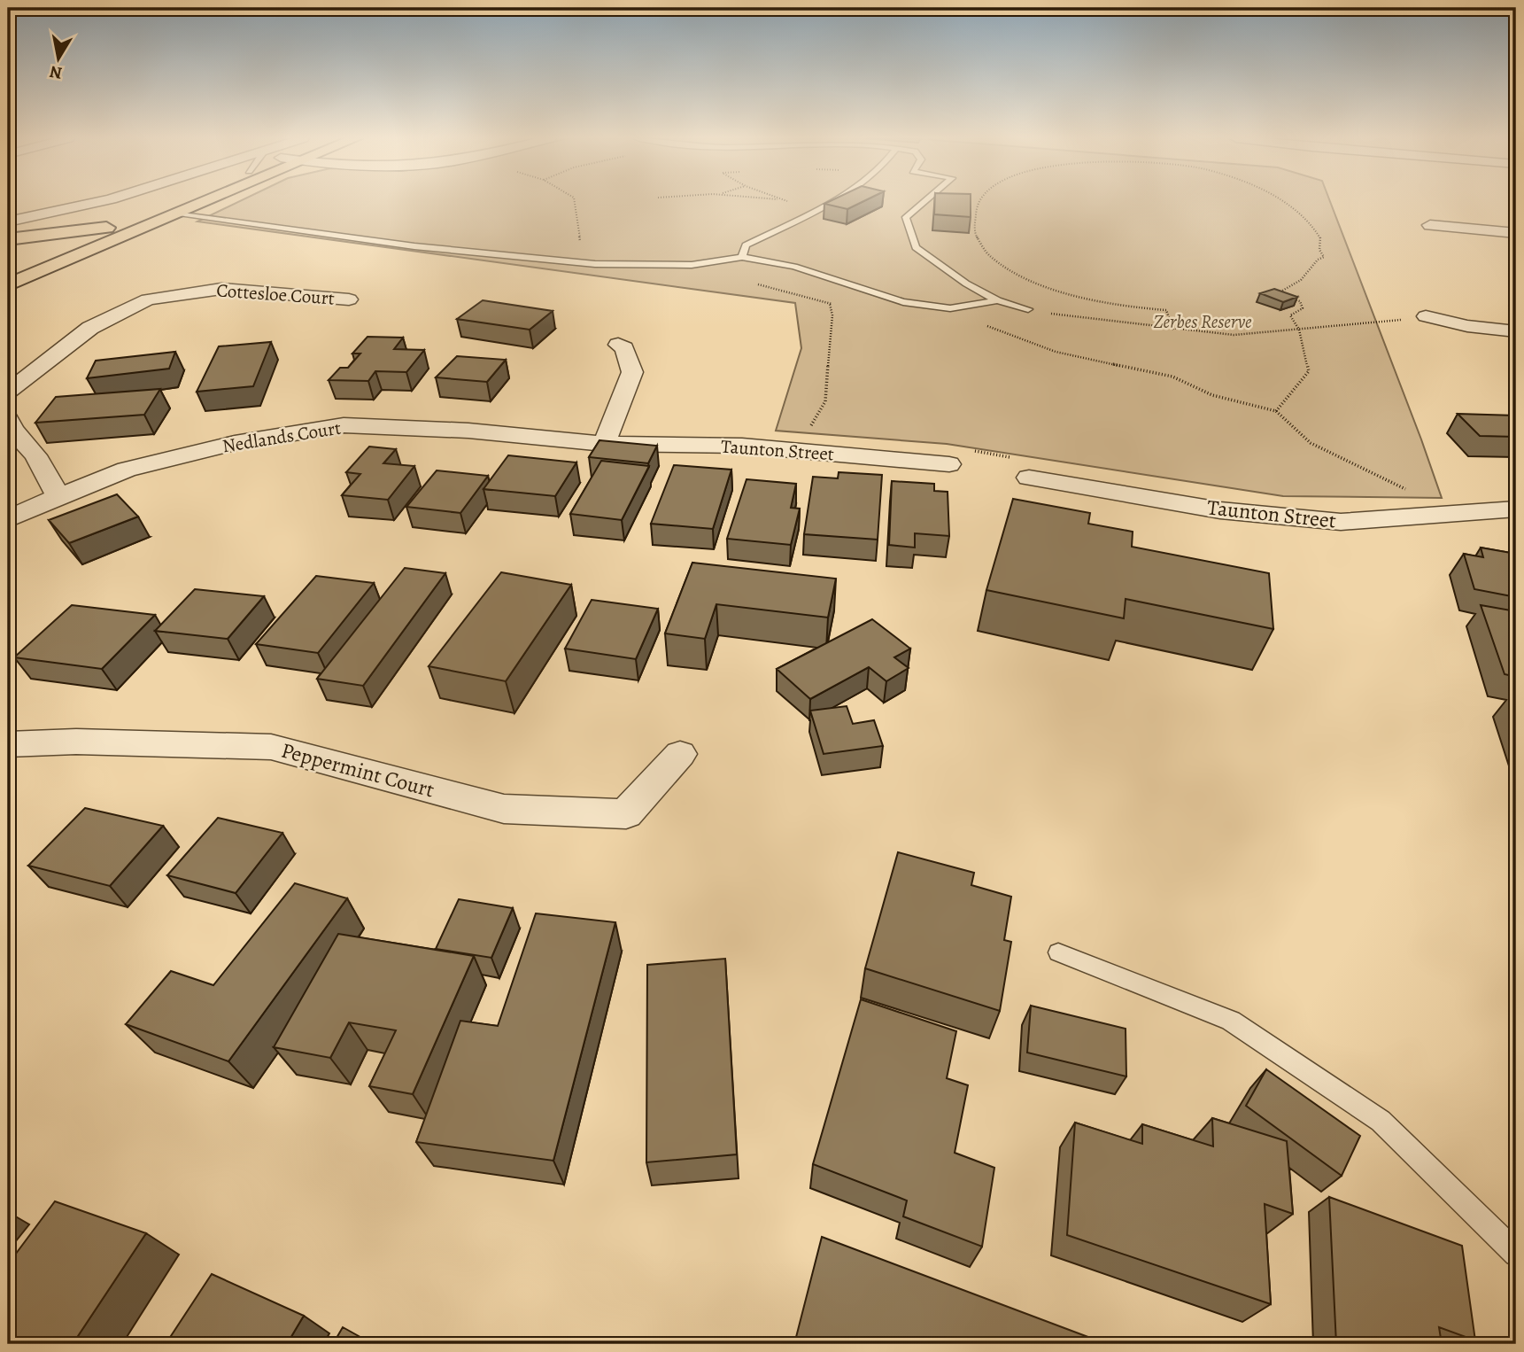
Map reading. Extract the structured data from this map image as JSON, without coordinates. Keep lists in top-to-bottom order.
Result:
{
  "streets": {
    "street": [
      "Cottesloe Court",
      "Nedlands Court",
      "Taunton Street",
      "Peppermint Court"
    ]
  },
  "crossings": [
    ["Nedlands Court", "Taunton Street"]
  ],
  "parks": ["Zerbes Reserve"],
  "north": "bottom"
}
